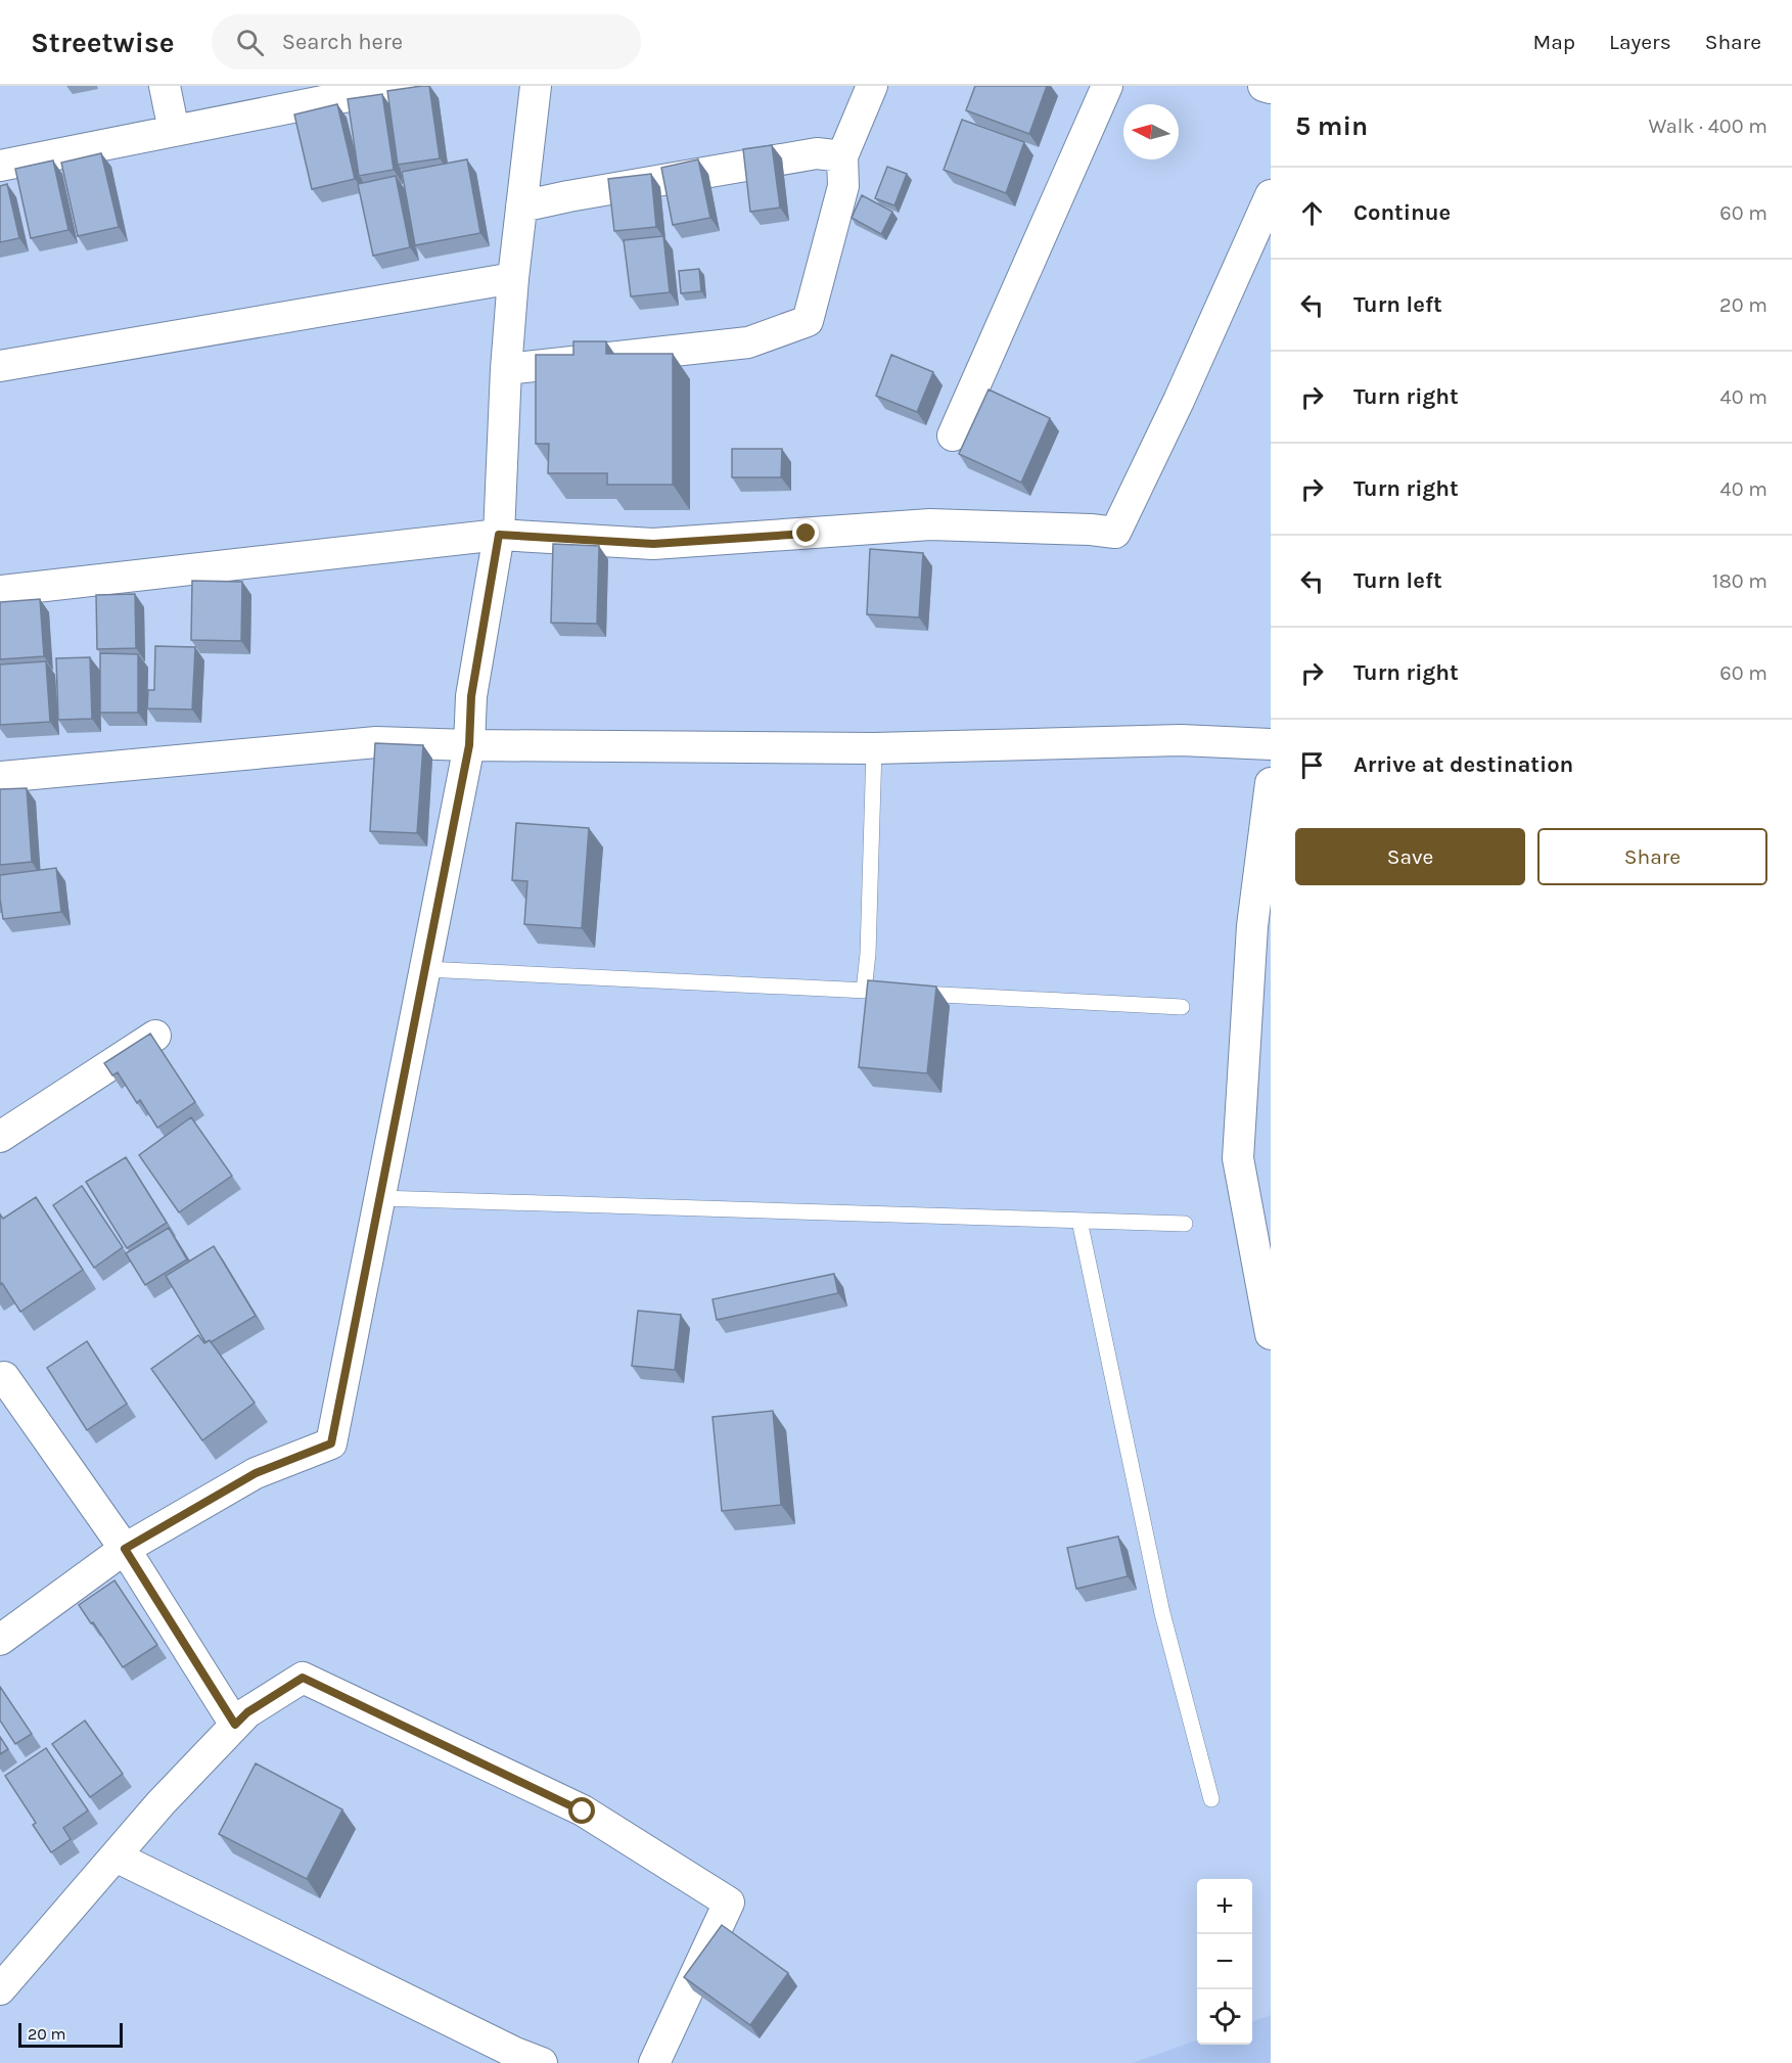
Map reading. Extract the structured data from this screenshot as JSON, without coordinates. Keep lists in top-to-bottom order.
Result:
{
  "scale_bar": "20 m",
  "north": "left",
  "page": {
    "header": "Streetwise",
    "search": "Search here",
    "nav": ["Map", "Layers", "Share"],
    "heading": ["5 min", "Walk · 400 m"],
    "list": [
      ["Continue", "60 m"],
      ["Turn left", "20 m"],
      ["Turn right", "40 m"],
      ["Turn right", "40 m"],
      ["Turn left", "180 m"],
      ["Turn right", "60 m"],
      "Arrive at destination"
    ],
    "buttons": ["Save", "Share"],
    "map_buttons": ["+", "−"],
    "scale": "20 m"
  }
}
